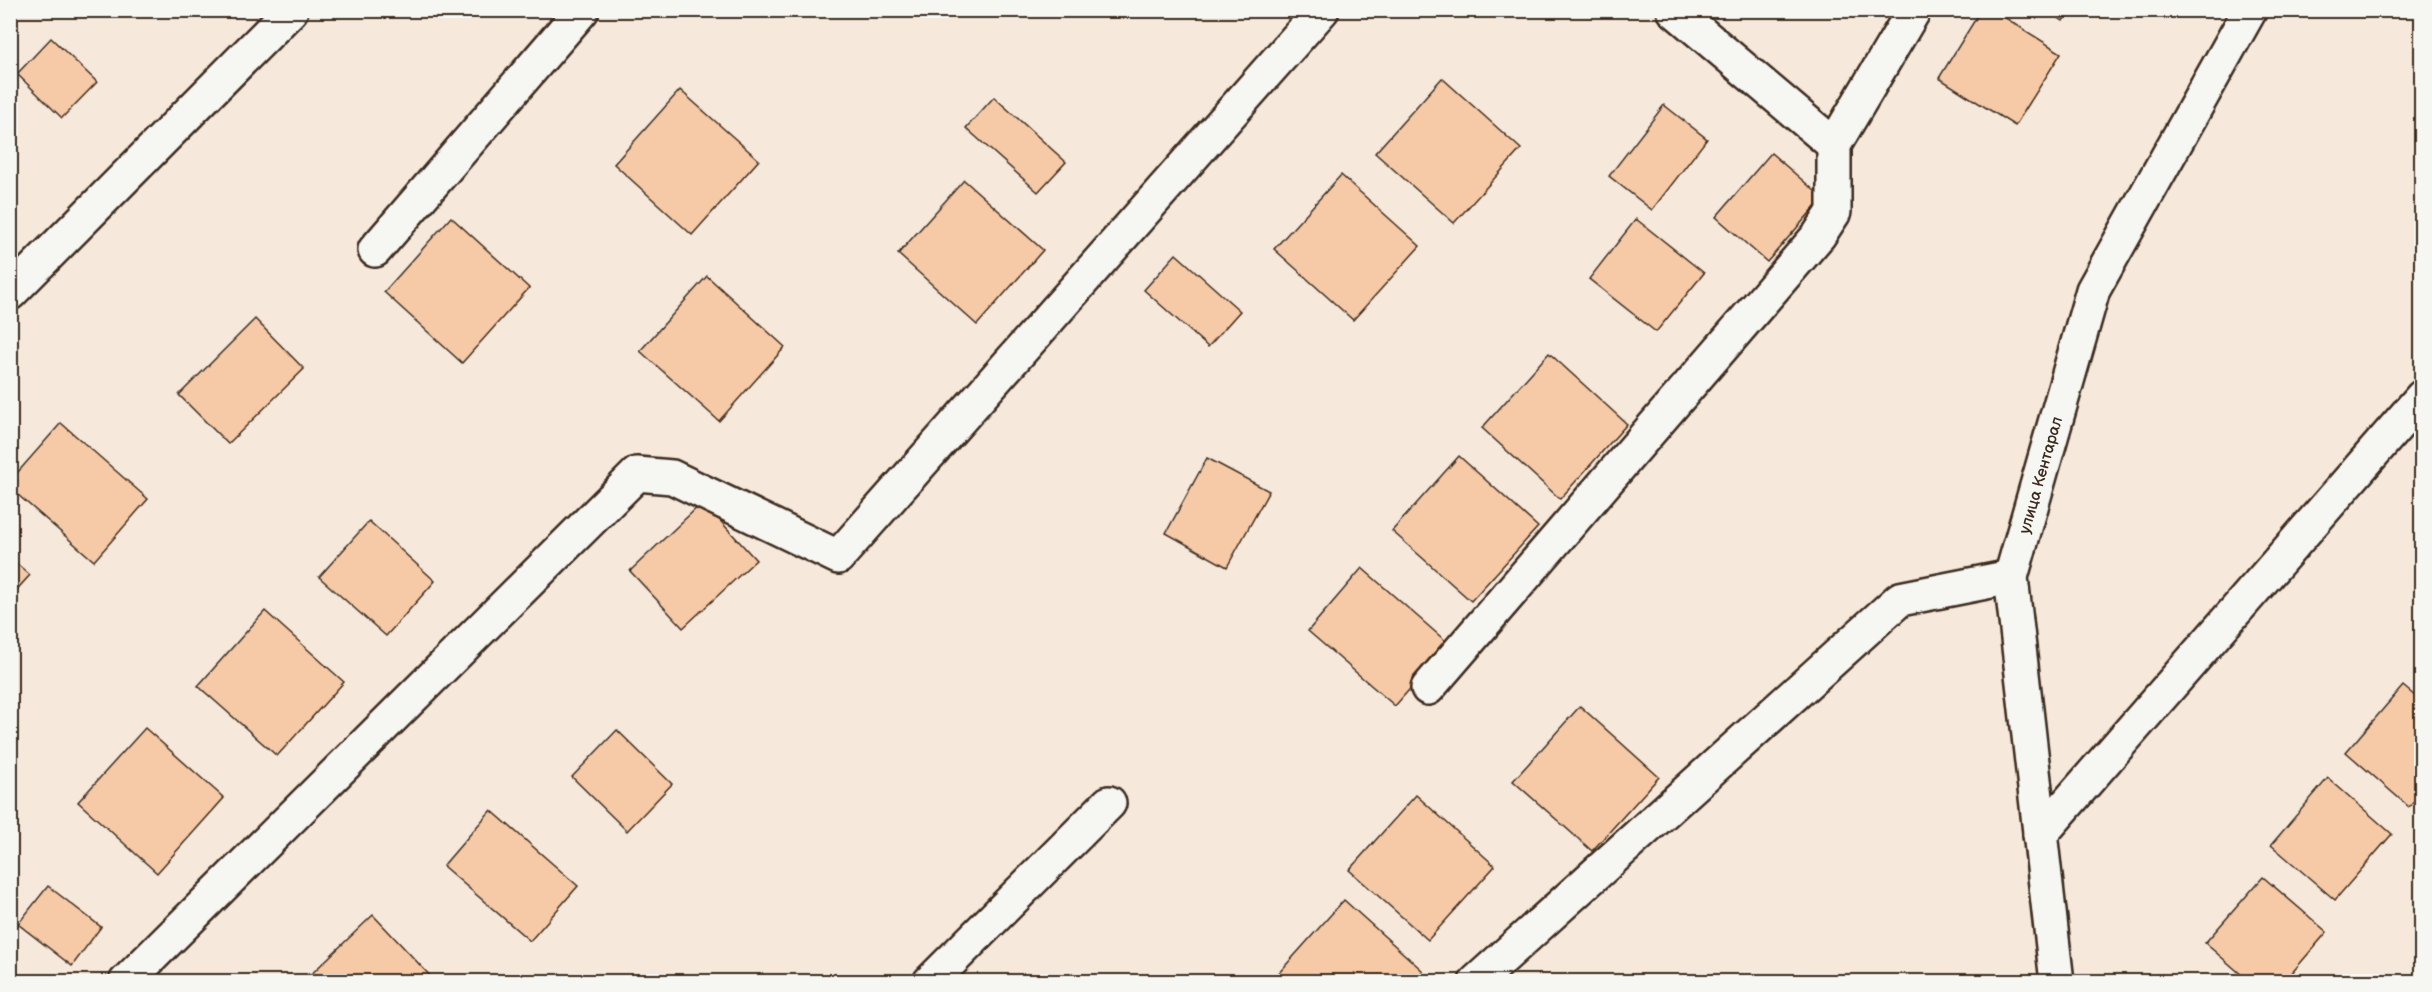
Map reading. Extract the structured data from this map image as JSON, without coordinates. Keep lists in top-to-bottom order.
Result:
{
  "streets": {
    "street": ["улица Кентарал"]
  }
}
